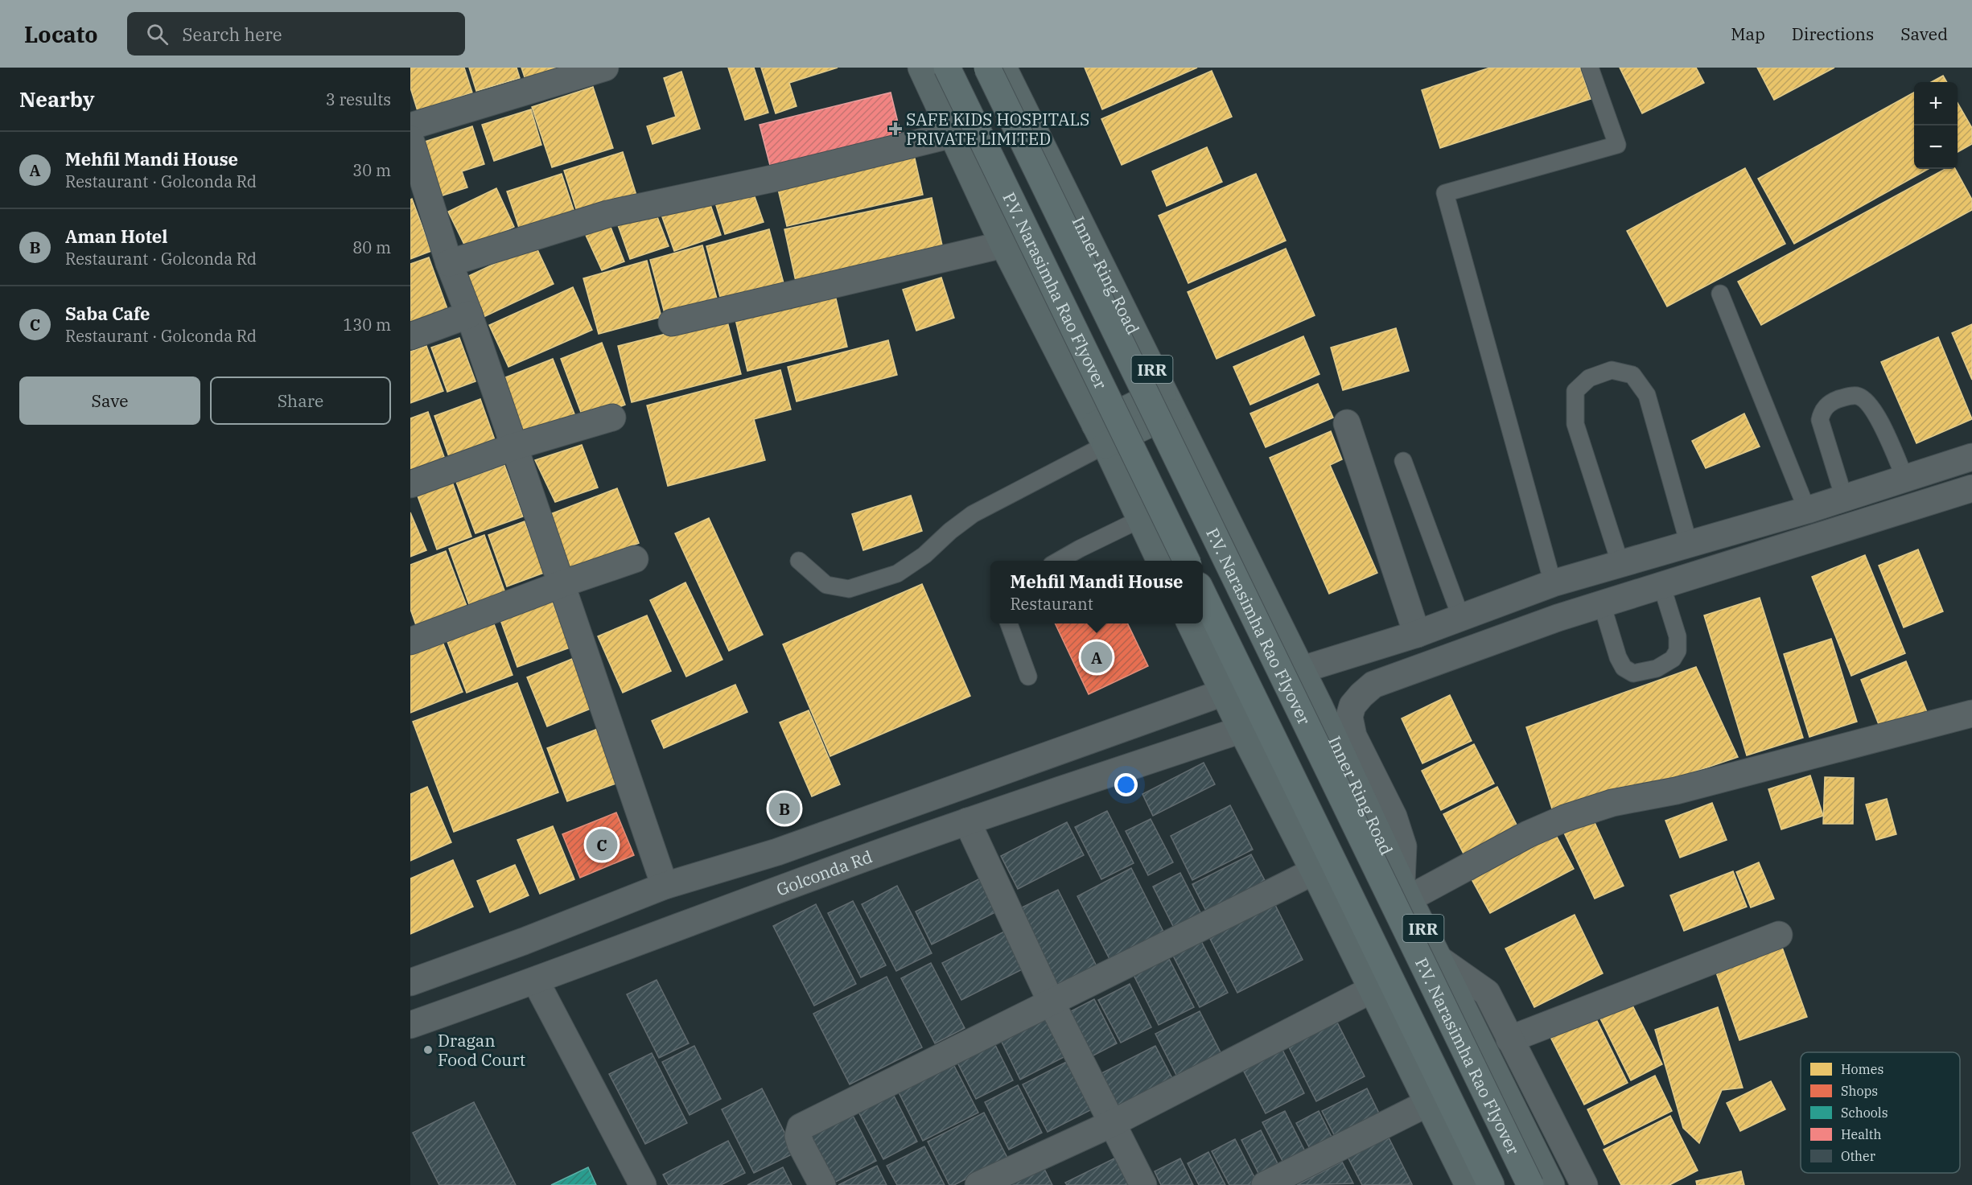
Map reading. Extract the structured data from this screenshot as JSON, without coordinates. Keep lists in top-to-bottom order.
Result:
{
  "streets": {
    "highway": ["P.V. Narasimha Rao Flyover"],
    "main road": ["Inner Ring Road", "IRR"],
    "street": ["Golconda Rd"]
  },
  "places": {
    "health": ["SAFE KIDS HOSPITALS PRIVATE LIMITED"],
    "other": ["Dragan Food Court"]
  },
  "legend": [
    "Homes",
    "Shops",
    "Schools",
    "Health",
    "Other"
  ],
  "page": {
    "header": "Locato",
    "search": "Search here",
    "nav": ["Map", "Directions", "Saved"],
    "heading": ["Nearby", "3 results"],
    "map_buttons": ["+", "−"],
    "list": [
      {
        "mark": "A",
        "name": "Mehfil Mandi House",
        "note": "Restaurant · Golconda Rd",
        "value": "30 m"
      },
      {
        "mark": "B",
        "name": "Aman Hotel",
        "note": "Restaurant · Golconda Rd",
        "value": "80 m"
      },
      {
        "mark": "C",
        "name": "Saba Cafe",
        "note": "Restaurant · Golconda Rd",
        "value": "130 m"
      }
    ],
    "buttons": ["Save", "Share"],
    "popup": ["Mehfil Mandi House", "Restaurant"],
    "pins": ["A", "B", "C"]
  }
}
